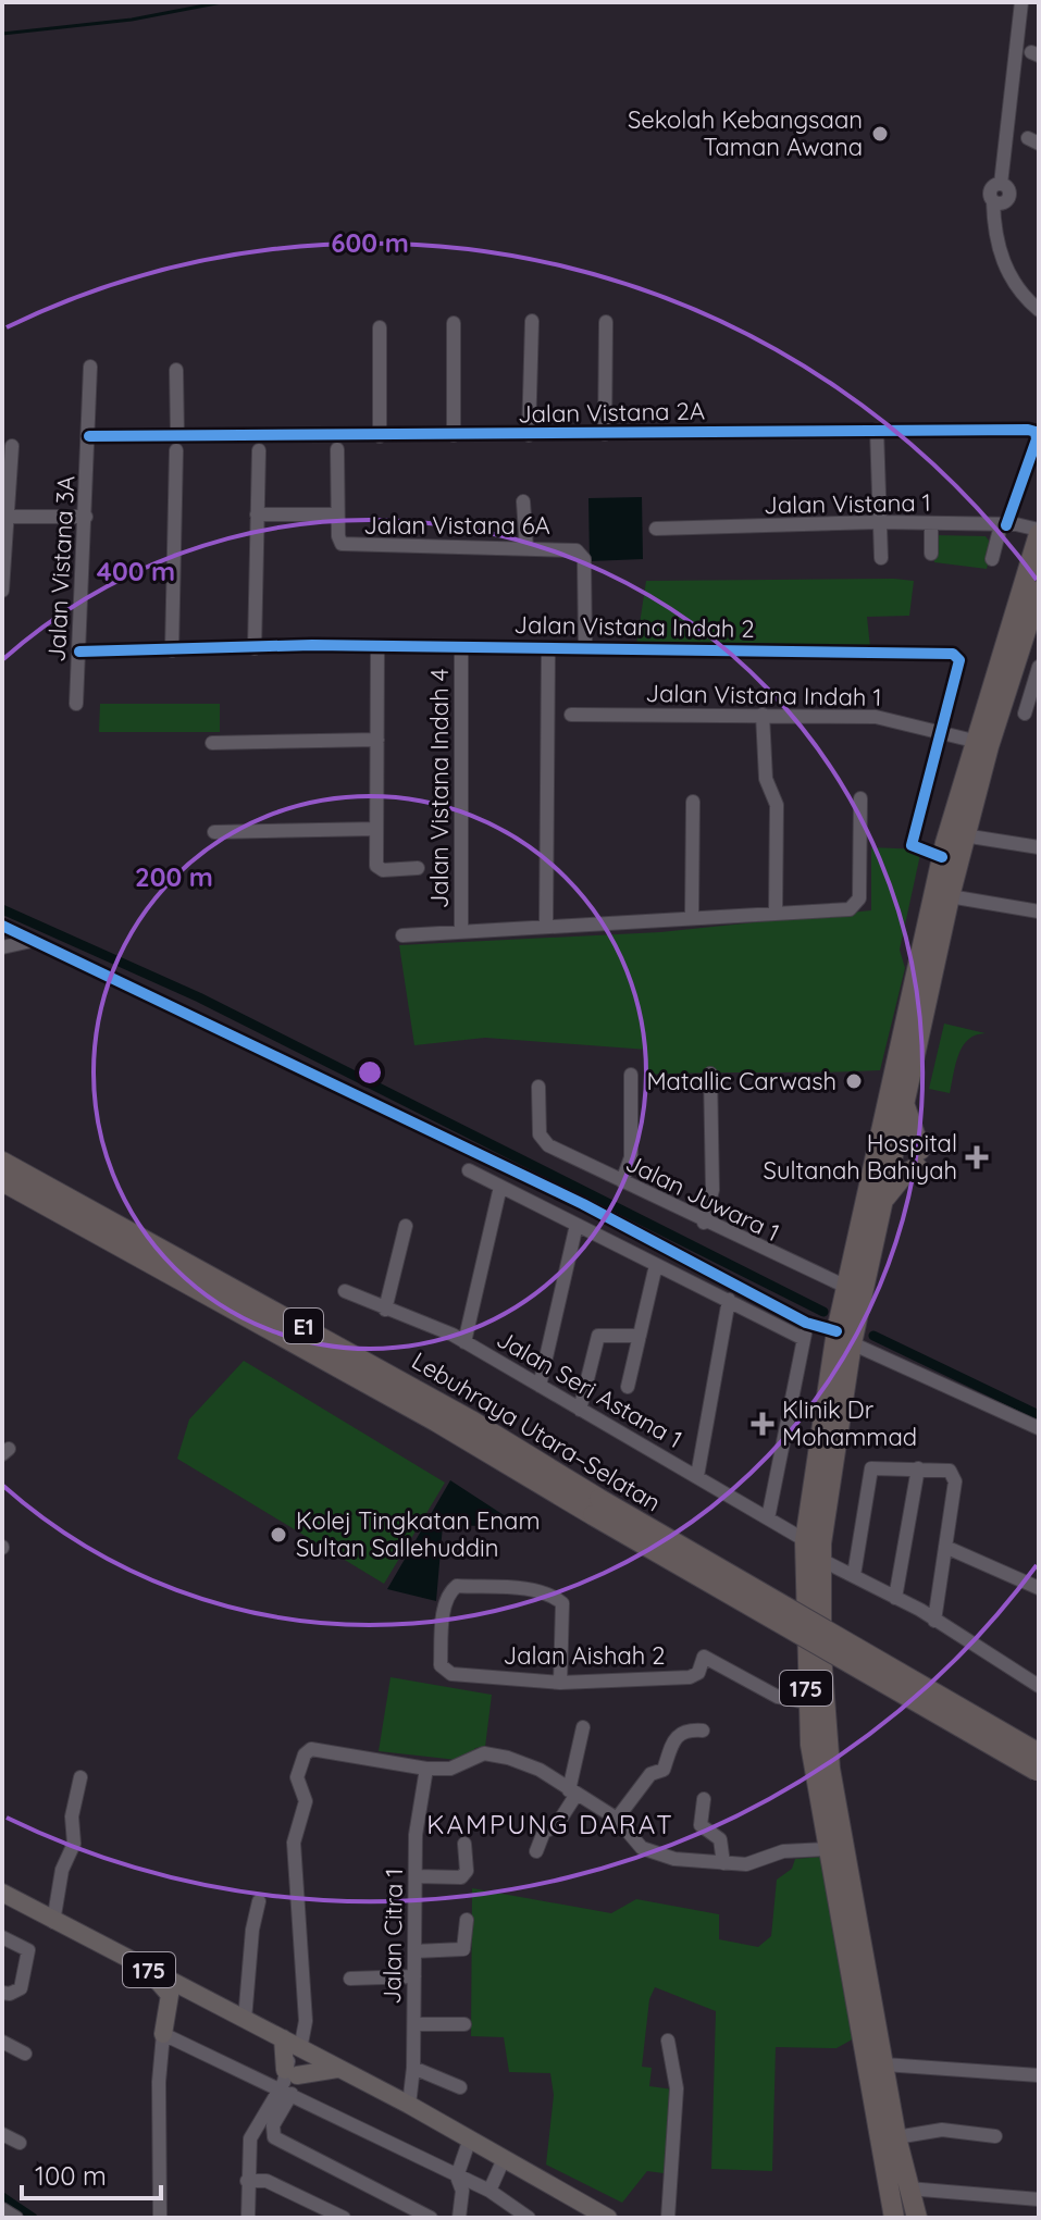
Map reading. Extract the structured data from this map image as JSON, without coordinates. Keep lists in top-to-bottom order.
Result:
{
  "streets": {
    "highway": ["E1", "Lebuhraya Utara–Selatan", "175"],
    "street": [
      "Jalan Vistana 2A",
      "Jalan Vistana 1",
      "Jalan Vistana 6A",
      "Jalan Vistana 3A",
      "Jalan Vistana Indah 2",
      "Jalan Vistana Indah 1",
      "Jalan Vistana Indah 4",
      "Jalan Juwara 1",
      "Jalan Seri Astana 1",
      "Jalan Aishah 2",
      "Jalan Citra 1"
    ]
  },
  "crossings": [
    ["Jalan Vistana 2A", "Jalan Vistana 1"],
    ["Jalan Vistana 2A", "Jalan Vistana 3A"],
    ["Jalan Vistana 1", "175"],
    ["Jalan Vistana 6A", "Jalan Vistana Indah 2"],
    ["Jalan Vistana 3A", "Jalan Vistana Indah 2"],
    ["Jalan Vistana Indah 2", "Jalan Vistana Indah 1"],
    ["Jalan Vistana Indah 2", "Jalan Vistana Indah 4"],
    ["Jalan Vistana Indah 1", "175"],
    ["Jalan Juwara 1", "175"],
    ["Jalan Seri Astana 1", "175"],
    ["Jalan Aishah 2", "175"],
    ["175", "Jalan Citra 1"]
  ],
  "districts": ["KAMPUNG DARAT"],
  "places": {
    "other": ["Sekolah Kebangsaan Taman Awana", "Matallic Carwash", "Kolej Tingkatan Enam Sultan Sallehuddin"],
    "health": ["Hospital Sultanah Bahiyah", "Klinik Dr Mohammad"]
  },
  "scale_bar": "100 m",
  "rings": ["600 m", "400 m", "200 m"]
}
